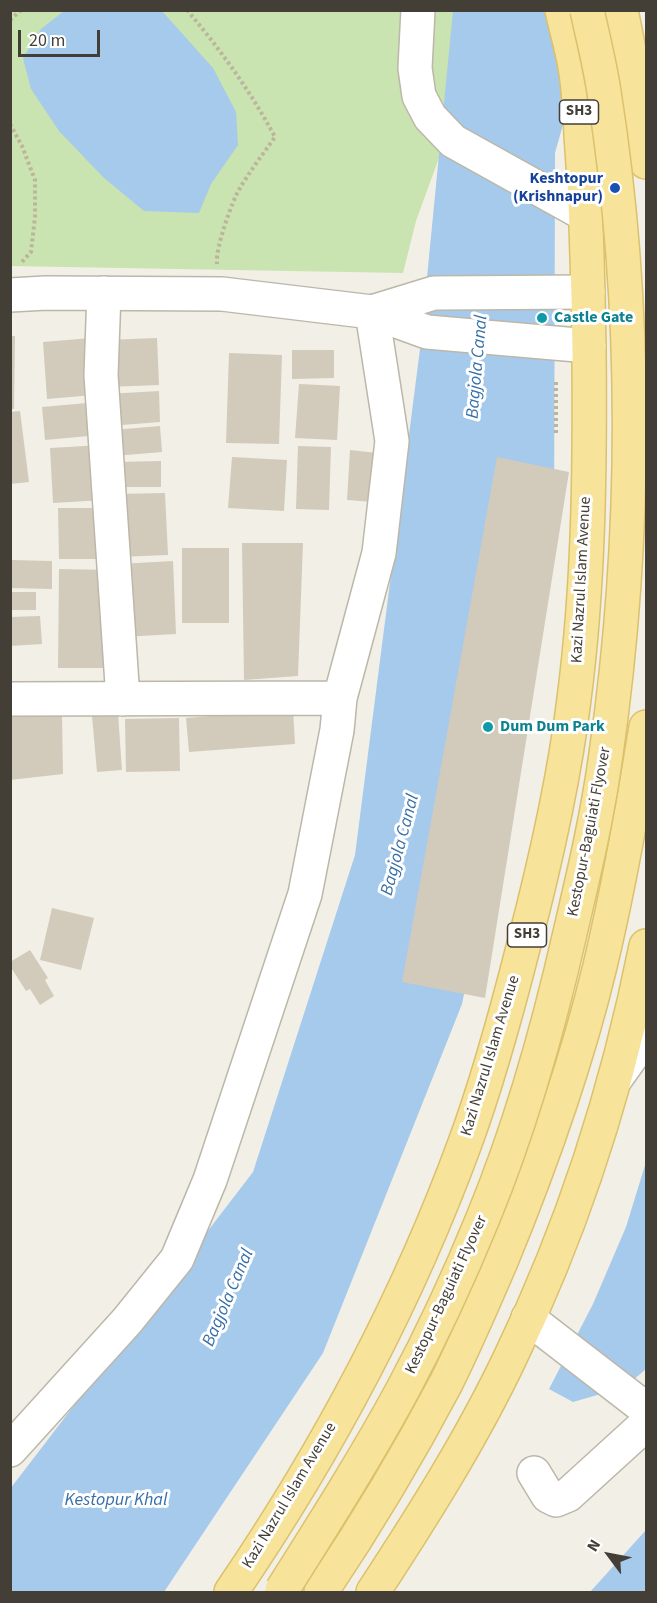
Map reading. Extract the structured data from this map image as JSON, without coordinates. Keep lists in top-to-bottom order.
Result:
{
  "streets": {
    "main road": ["SH3", "Kazi Nazrul Islam Avenue", "Kestopur-Baguiati Flyover"]
  },
  "water": ["Bagjola Canal", "Kestopur Khal"],
  "places": ["Keshtopur (Krishnapur)", "Castle Gate", "Dum Dum Park"],
  "scale_bar": "20 m",
  "north": "top left"
}
